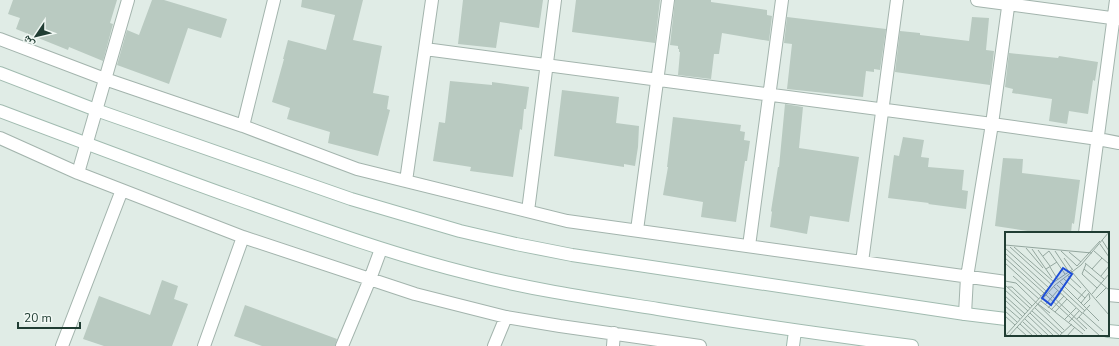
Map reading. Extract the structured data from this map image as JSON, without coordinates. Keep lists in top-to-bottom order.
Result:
{
  "scale_bar": "20 m",
  "north": "bottom left"
}
